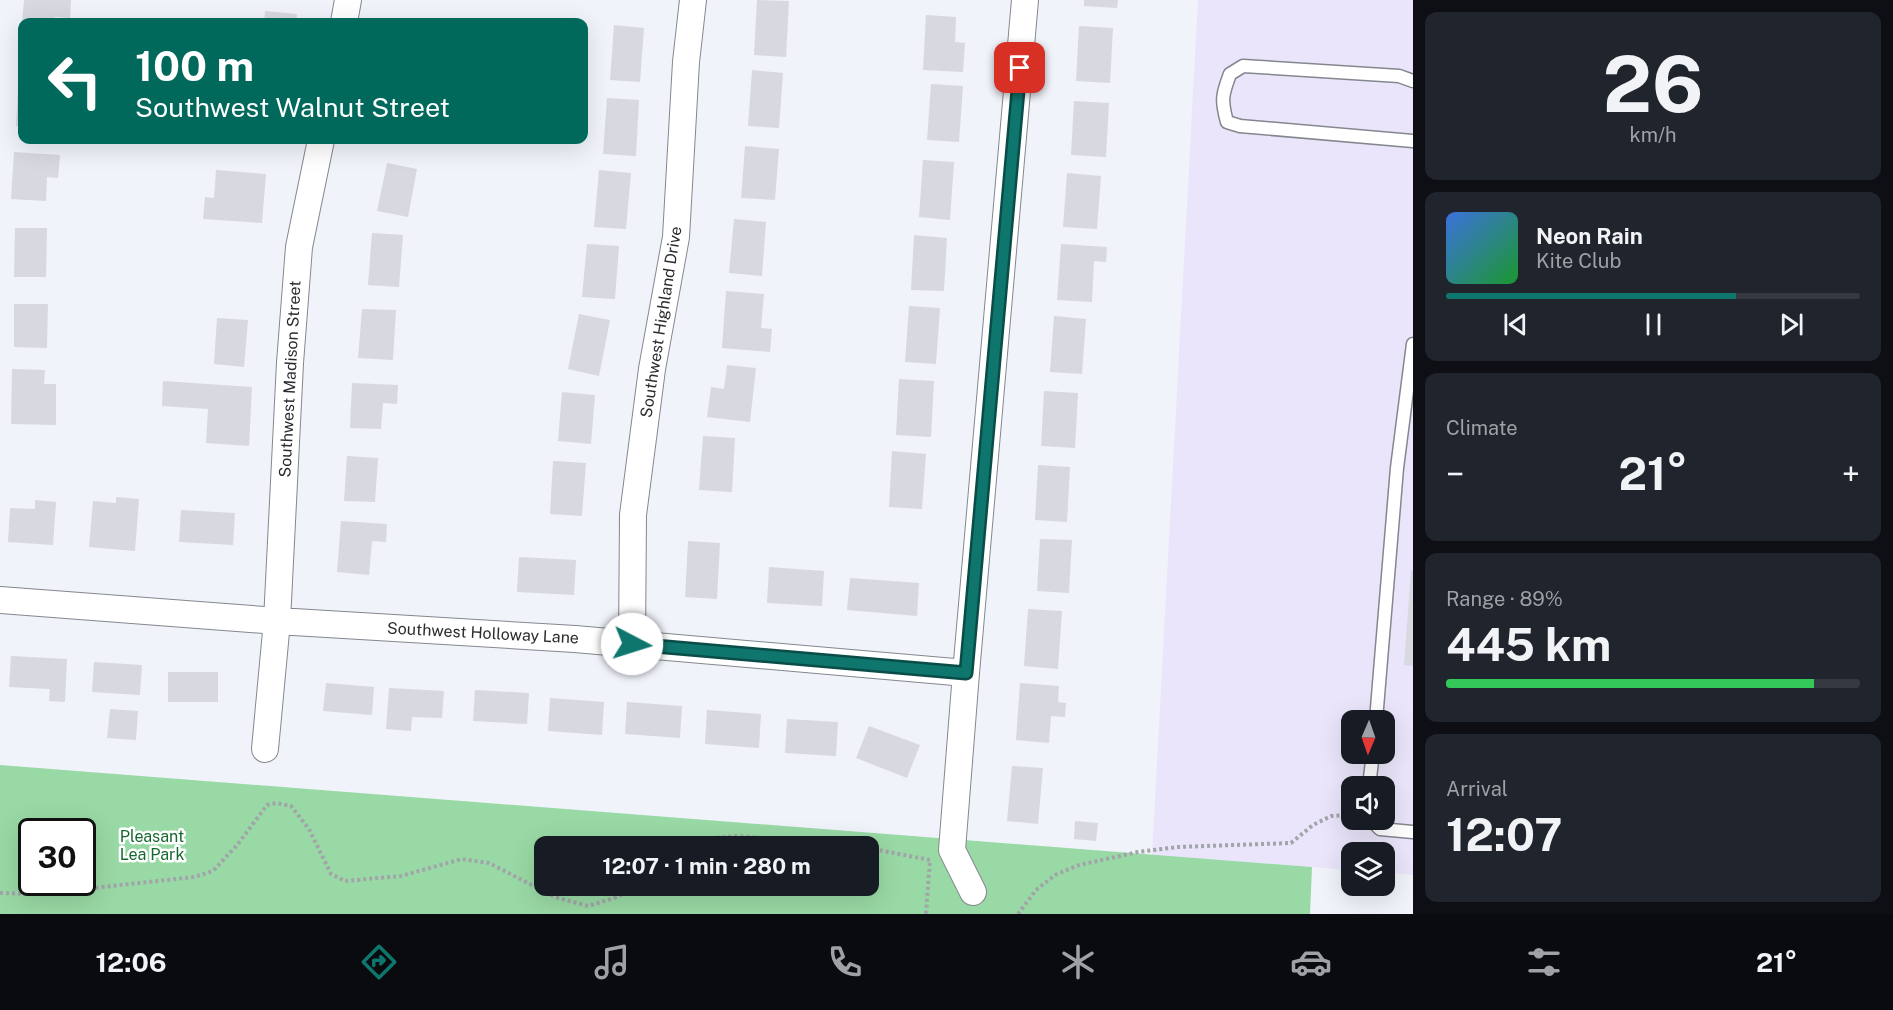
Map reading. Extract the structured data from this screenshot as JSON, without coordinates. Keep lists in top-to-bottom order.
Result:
{
  "streets": {
    "street": ["Southwest Highland Drive", "Southwest Madison Street", "Southwest Holloway Lane"]
  },
  "crossings": [
    ["Southwest Highland Drive", "Southwest Holloway Lane"],
    ["Southwest Madison Street", "Southwest Holloway Lane"]
  ],
  "parks": ["Pleasant Lea Park"],
  "north": "bottom",
  "page": {
    "tile": [
      ["26", "km/h"],
      "Climate",
      ["Range · 89%", "445 km"],
      ["Arrival", "12:07"]
    ],
    "turn": ["100 m", "Southwest Walnut Street"],
    "song": ["Neon Rain", "Kite Club"],
    "heat": ["−", "21°", "+"],
    "limit": "30",
    "trip": "12:07 · 1 min · 280 m",
    "tabs": ["12:06", "21°"]
  }
}
